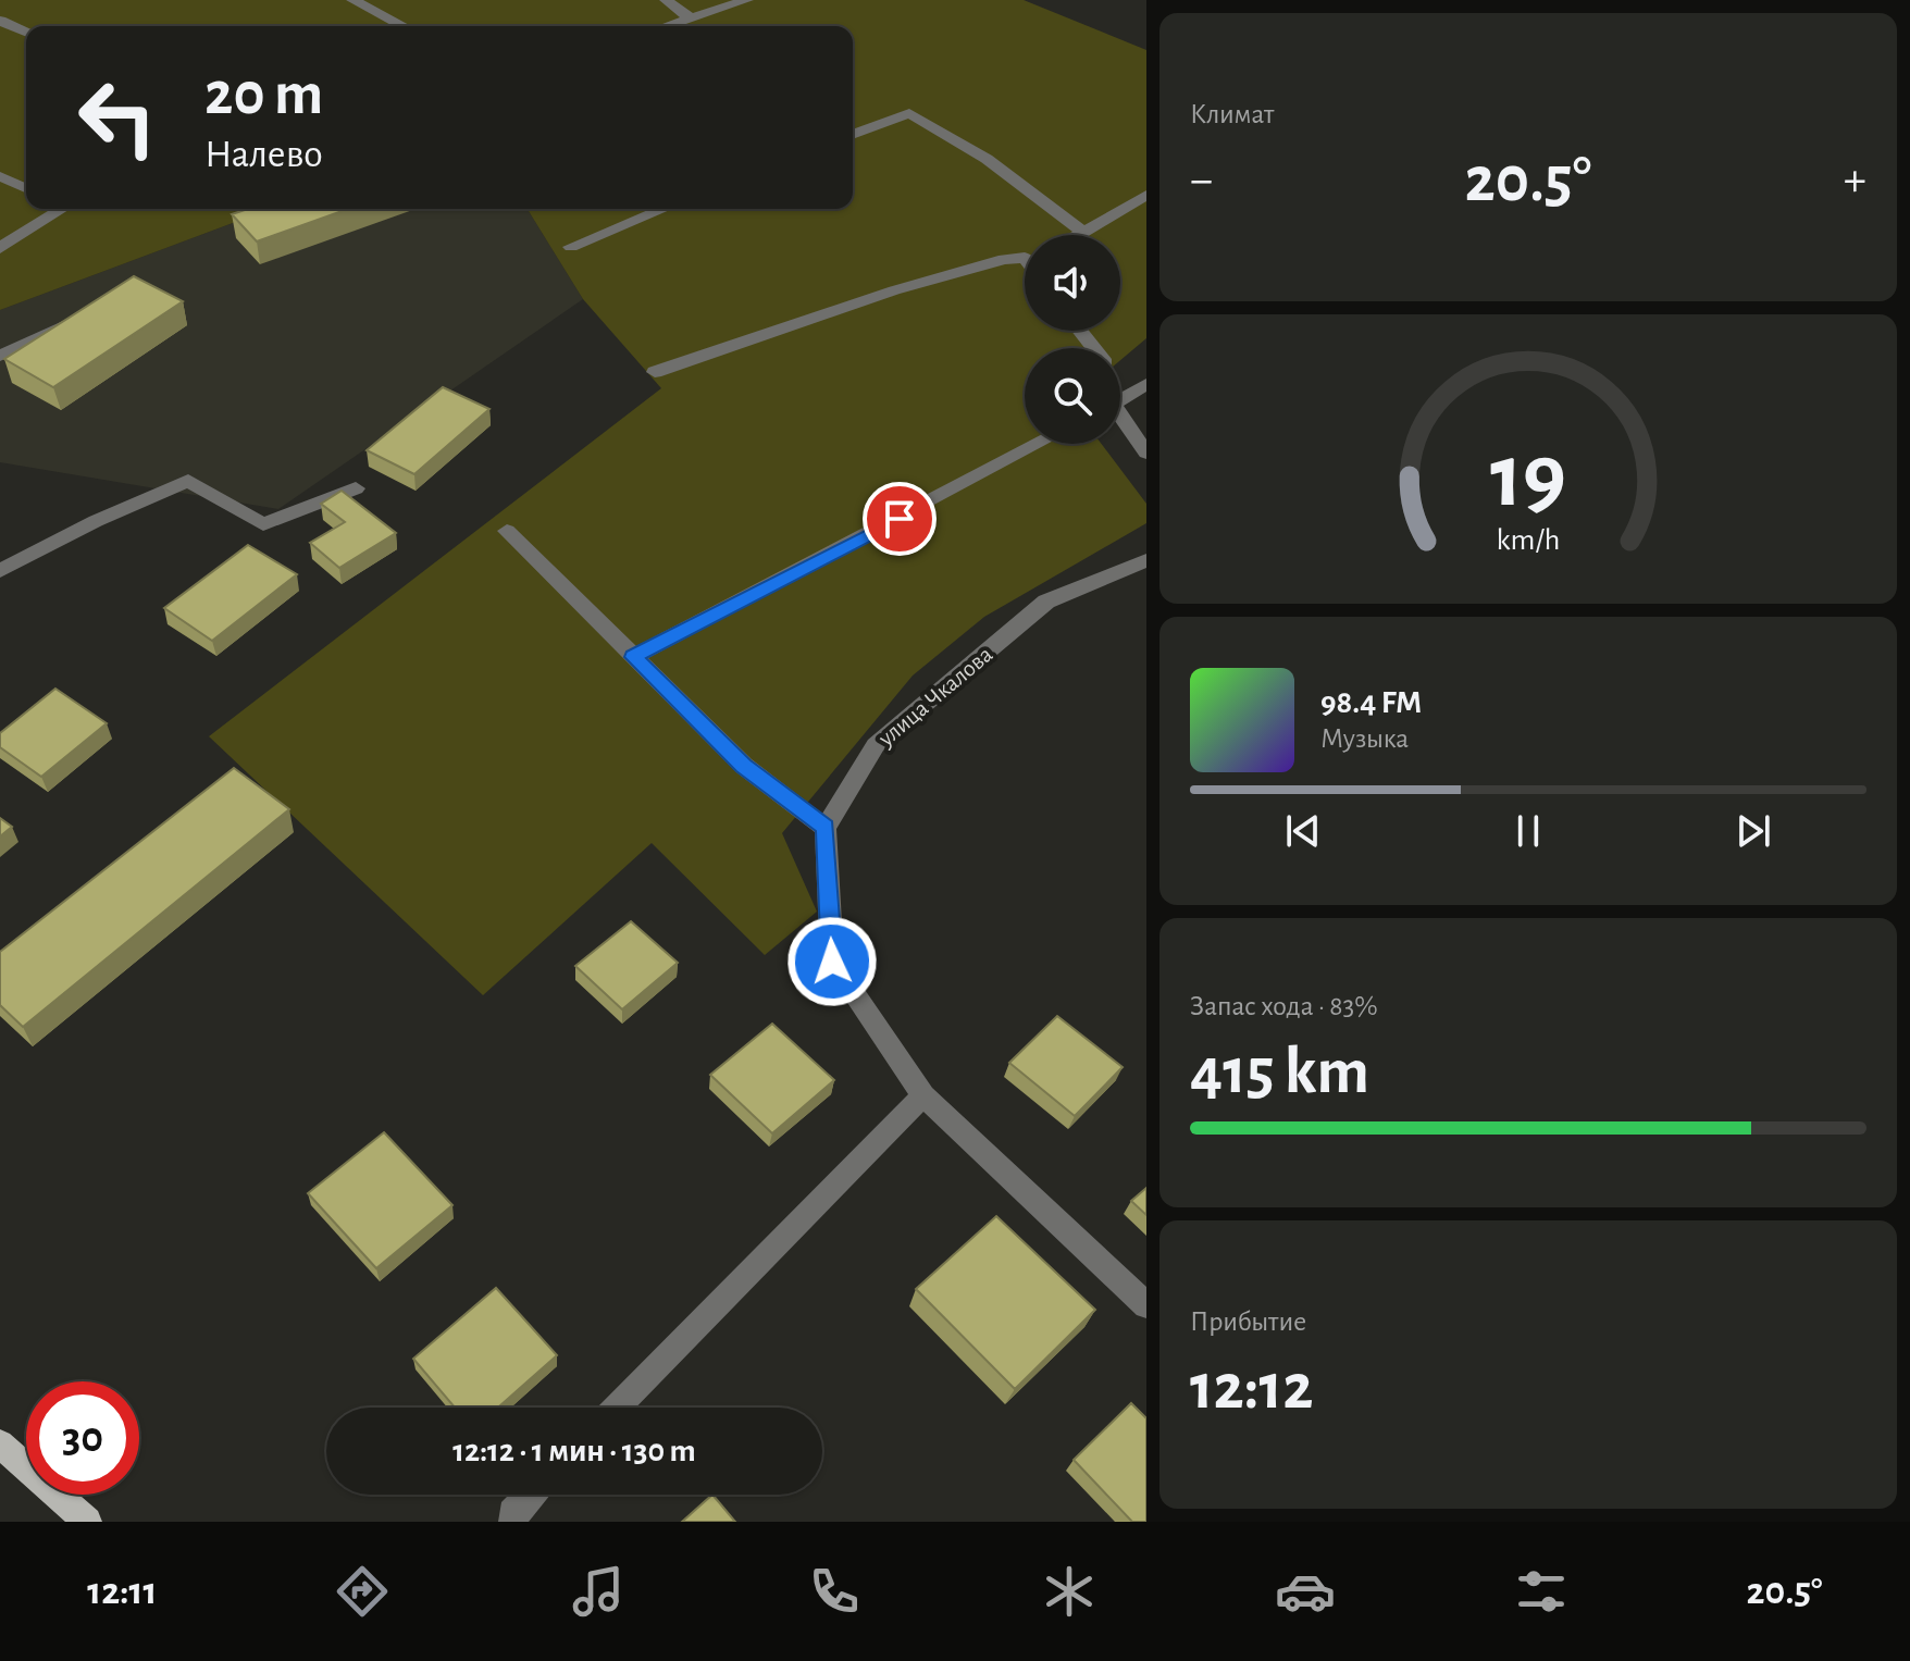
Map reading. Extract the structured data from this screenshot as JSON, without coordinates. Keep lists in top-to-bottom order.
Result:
{
  "streets": {
    "street": ["улица Чкалова"]
  },
  "page": {
    "tile": [
      "Климат",
      ["Запас хода · 83%", "415 km"],
      ["Прибытие", "12:12"]
    ],
    "turn": ["20 m", "Налево"],
    "heat": ["−", "20.5°", "+"],
    "song": ["98.4 FM", "Музыка"],
    "limit": "30",
    "trip": "12:12 · 1 мин · 130 m",
    "tabs": ["12:11", "20.5°"],
    "gauge": ["19", "km/h"]
  }
}
